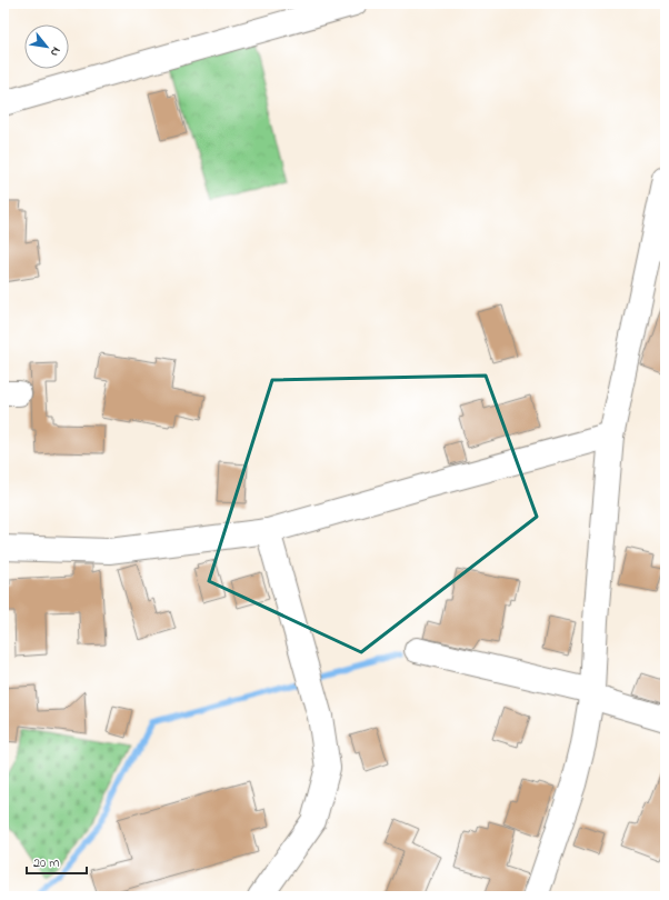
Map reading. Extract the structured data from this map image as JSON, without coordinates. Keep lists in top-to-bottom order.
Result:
{
  "scale_bar": "20 m",
  "north": "bottom right"
}
